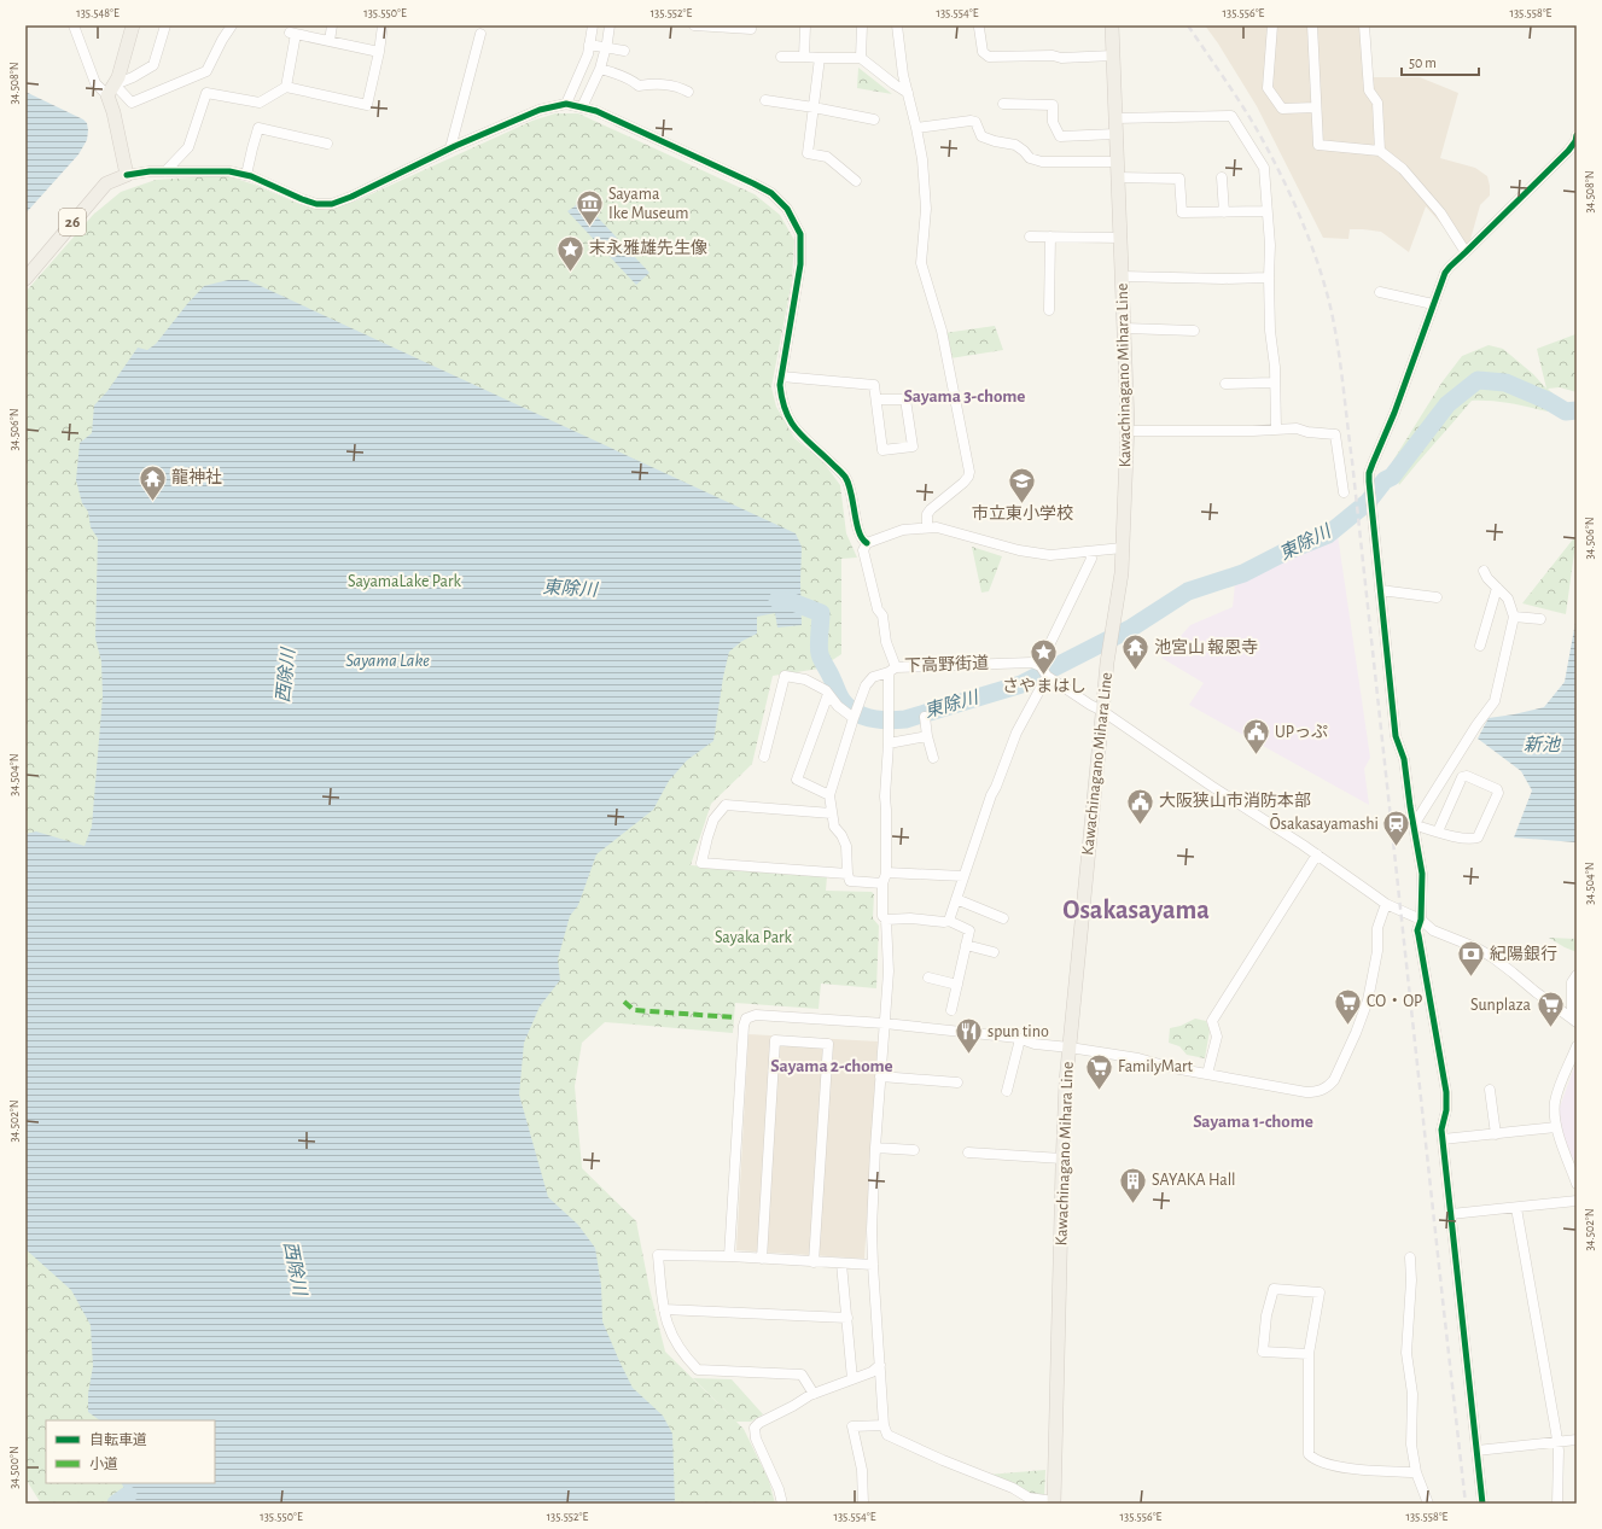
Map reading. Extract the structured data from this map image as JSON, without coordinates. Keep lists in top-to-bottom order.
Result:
{
  "streets": {
    "main road": ["26", "Kawachinagano Mihara Line"],
    "street": ["下高野街道"]
  },
  "districts": [
    "Sayama 3-chome",
    "Osakasayama",
    "Sayama 2-chome",
    "Sayama 1-chome"
  ],
  "water": [
    "東除川",
    "Sayama Lake",
    "西除川",
    "新池"
  ],
  "parks": ["SayamaLake Park", "Sayaka Park"],
  "places": {
    "museum": ["Sayama Ike Museum"],
    "place": ["末永雅雄先生像", "さやまはし"],
    "temple": ["龍神社", "池宮山 報恩寺"],
    "school or university": ["市立東小学校"],
    "public building": ["UPっぷ", "大阪狭山市消防本部"],
    "station": ["Ōsakasayamashi"],
    "bank": ["紀陽銀行"],
    "supermarket": ["CO・OP", "Sunplaza", "FamilyMart"],
    "restaurant": ["spun tino"],
    "building": ["SAYAKA Hall"]
  },
  "legend": ["自転車道", "小道"],
  "scale_bar": "50 m",
  "coordinates": [
    "135.548°E",
    "135.550°E",
    "135.552°E",
    "135.554°E",
    "135.556°E",
    "135.558°E",
    "34.508°N",
    "34.506°N",
    "34.504°N",
    "34.502°N",
    "34.500°N"
  ]
}
